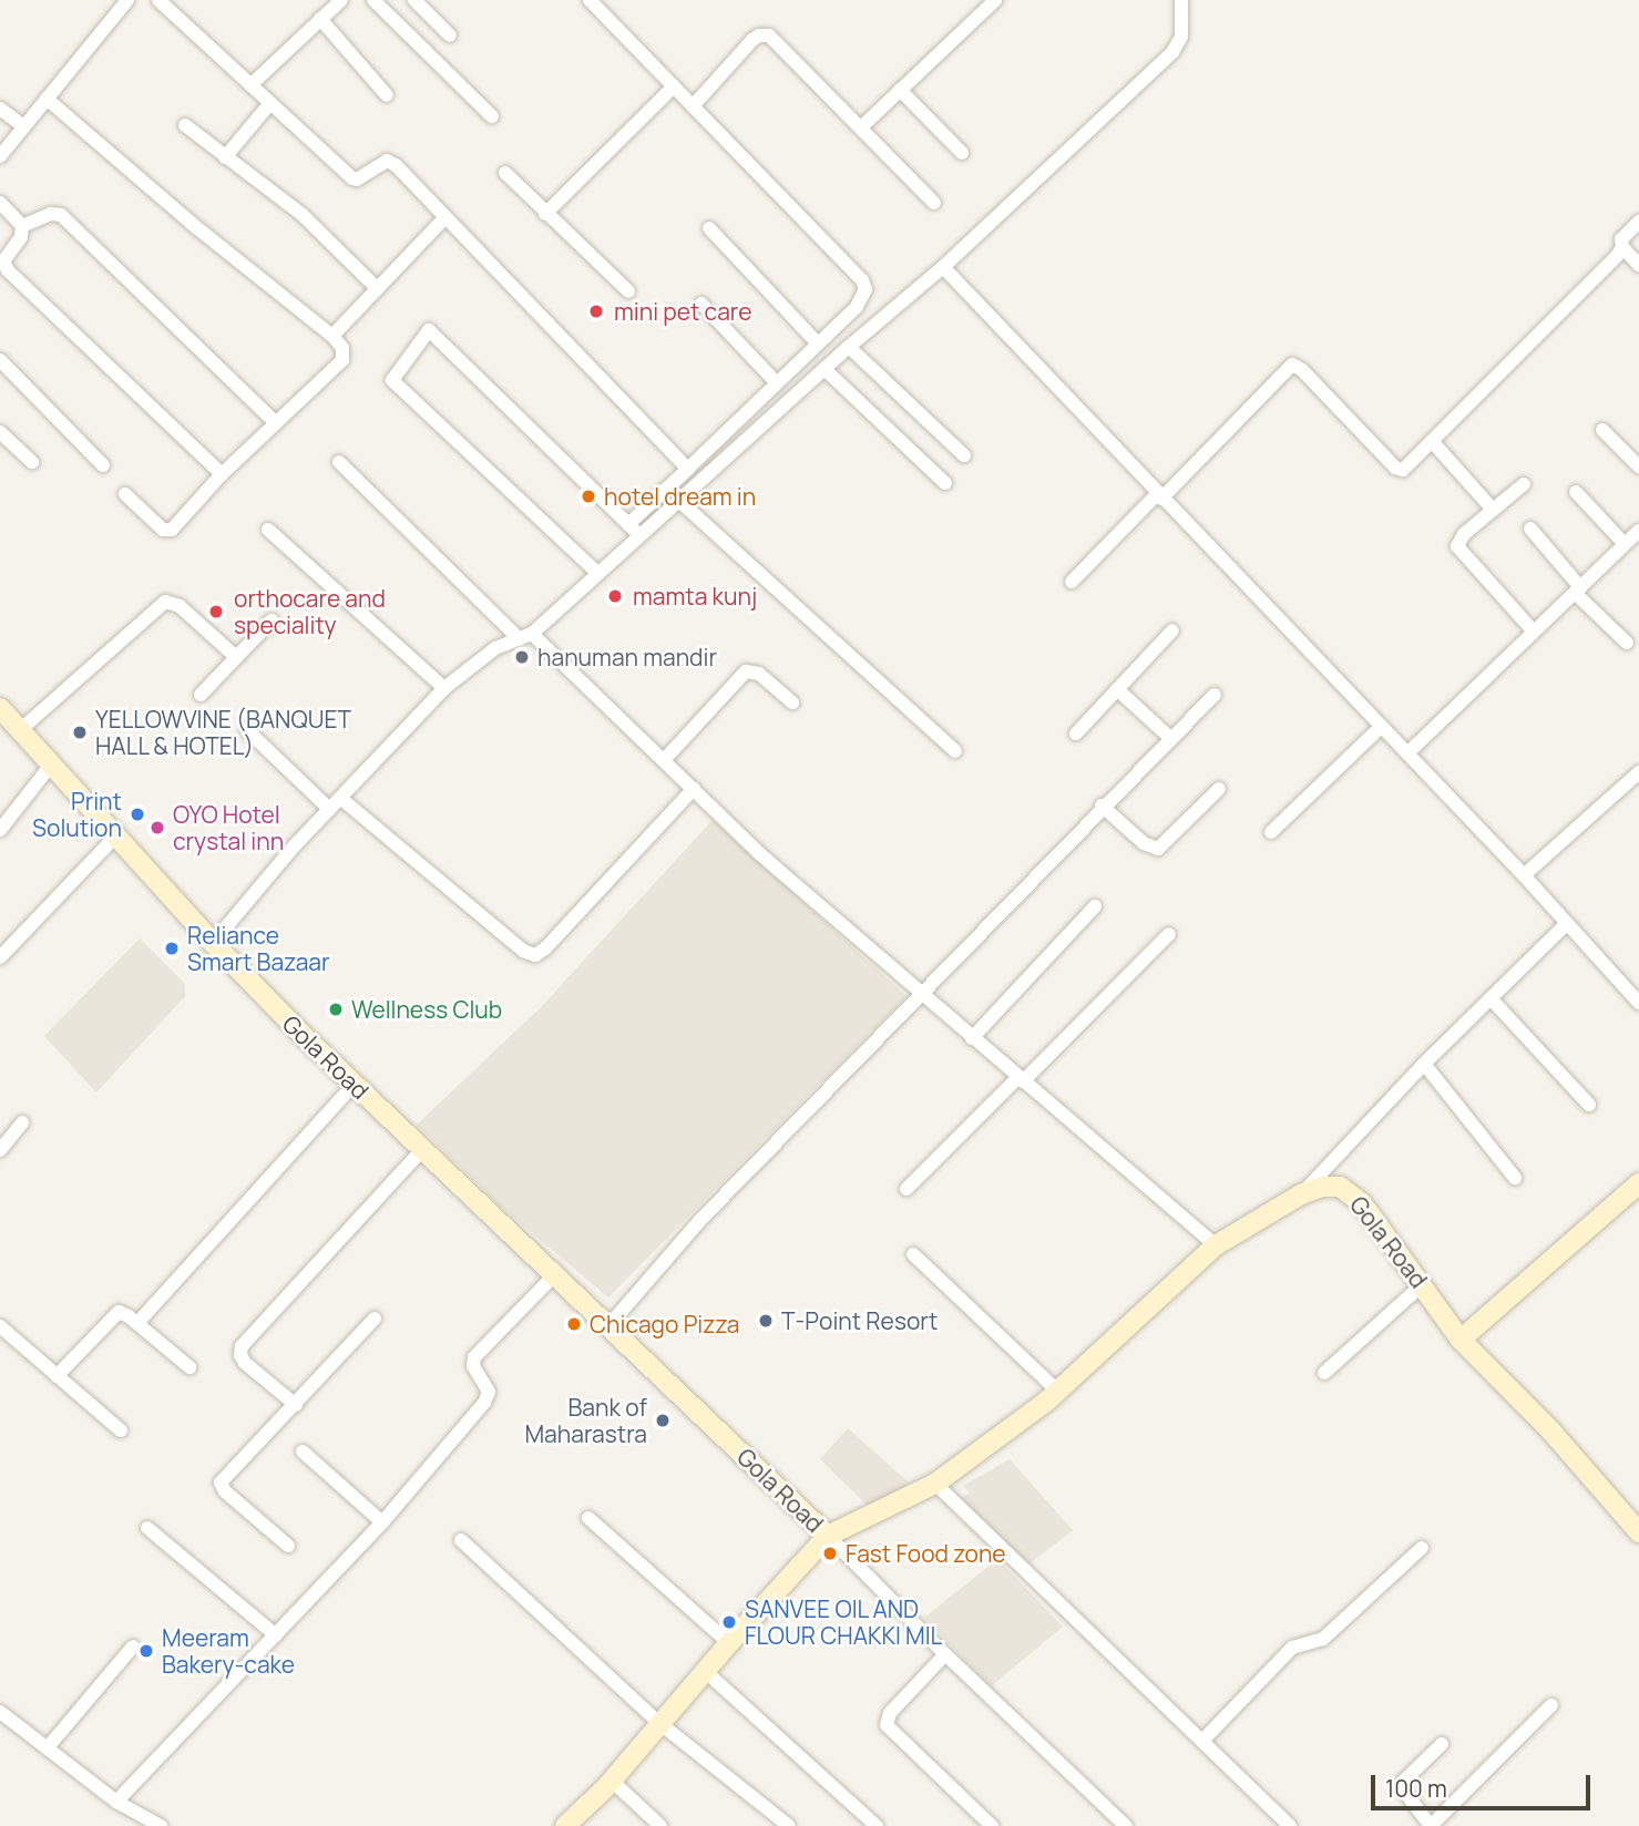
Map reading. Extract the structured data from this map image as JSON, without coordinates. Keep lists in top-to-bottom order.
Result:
{
  "streets": {
    "street": ["Gola Road"]
  },
  "places": [
    "mini pet care",
    "hotel dream in",
    "mamta kunj",
    "orthocare and speciality",
    "hanuman mandir",
    "YELLOWVINE (BANQUET HALL & HOTEL)",
    "Print Solution",
    "OYO Hotel crystal inn",
    "Reliance Smart Bazaar",
    "Wellness Club",
    "T-Point Resort",
    "Chicago Pizza",
    "Bank of Maharastra",
    "Fast Food zone",
    "SANVEE OIL AND FLOUR CHAKKI MIL",
    "Meeram Bakery-cake"
  ],
  "scale_bar": "100 m"
}
